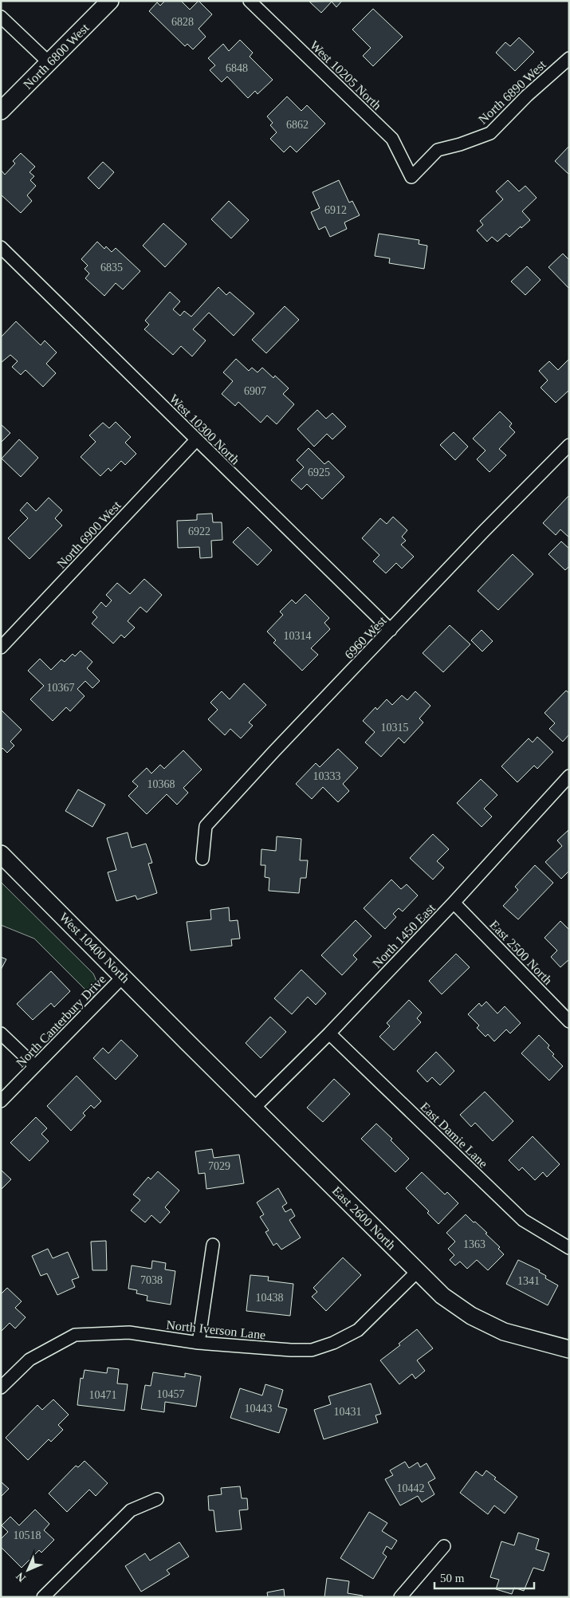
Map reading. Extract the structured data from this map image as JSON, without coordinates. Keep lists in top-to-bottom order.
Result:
{
  "streets": {
    "street": [
      "North 6800 West",
      "West 10205 North",
      "North 6890 West",
      "West 10300 North",
      "North 6900 West",
      "6960 West",
      "North 1450 East",
      "West 10400 North",
      "East 2500 North",
      "North Canterbury Drive",
      "East Damie Lane",
      "East 2600 North",
      "North Iverson Lane"
    ]
  },
  "crossings": [
    ["West 10205 North", "North 6890 West"],
    ["West 10300 North", "North 6900 West"],
    ["West 10300 North", "6960 West"],
    ["North 1450 East", "East 2500 North"],
    ["North 1450 East", "East Damie Lane"],
    ["North 1450 East", "East 2600 North"],
    ["West 10400 North", "North Canterbury Drive"],
    ["West 10400 North", "East 2600 North"],
    ["East 2600 North", "North Iverson Lane"]
  ],
  "house_numbers": [
    "6828",
    "6848",
    "6862",
    "6912",
    "6835",
    "6907",
    "6925",
    "6922",
    "10314",
    "10367",
    "10315",
    "10333",
    "10368",
    "7029",
    "1363",
    "7038",
    "1341",
    "10438",
    "10457",
    "10471",
    "10443",
    "10431",
    "10442",
    "10518"
  ],
  "scale_bar": "50 m",
  "north": "bottom left"
}
